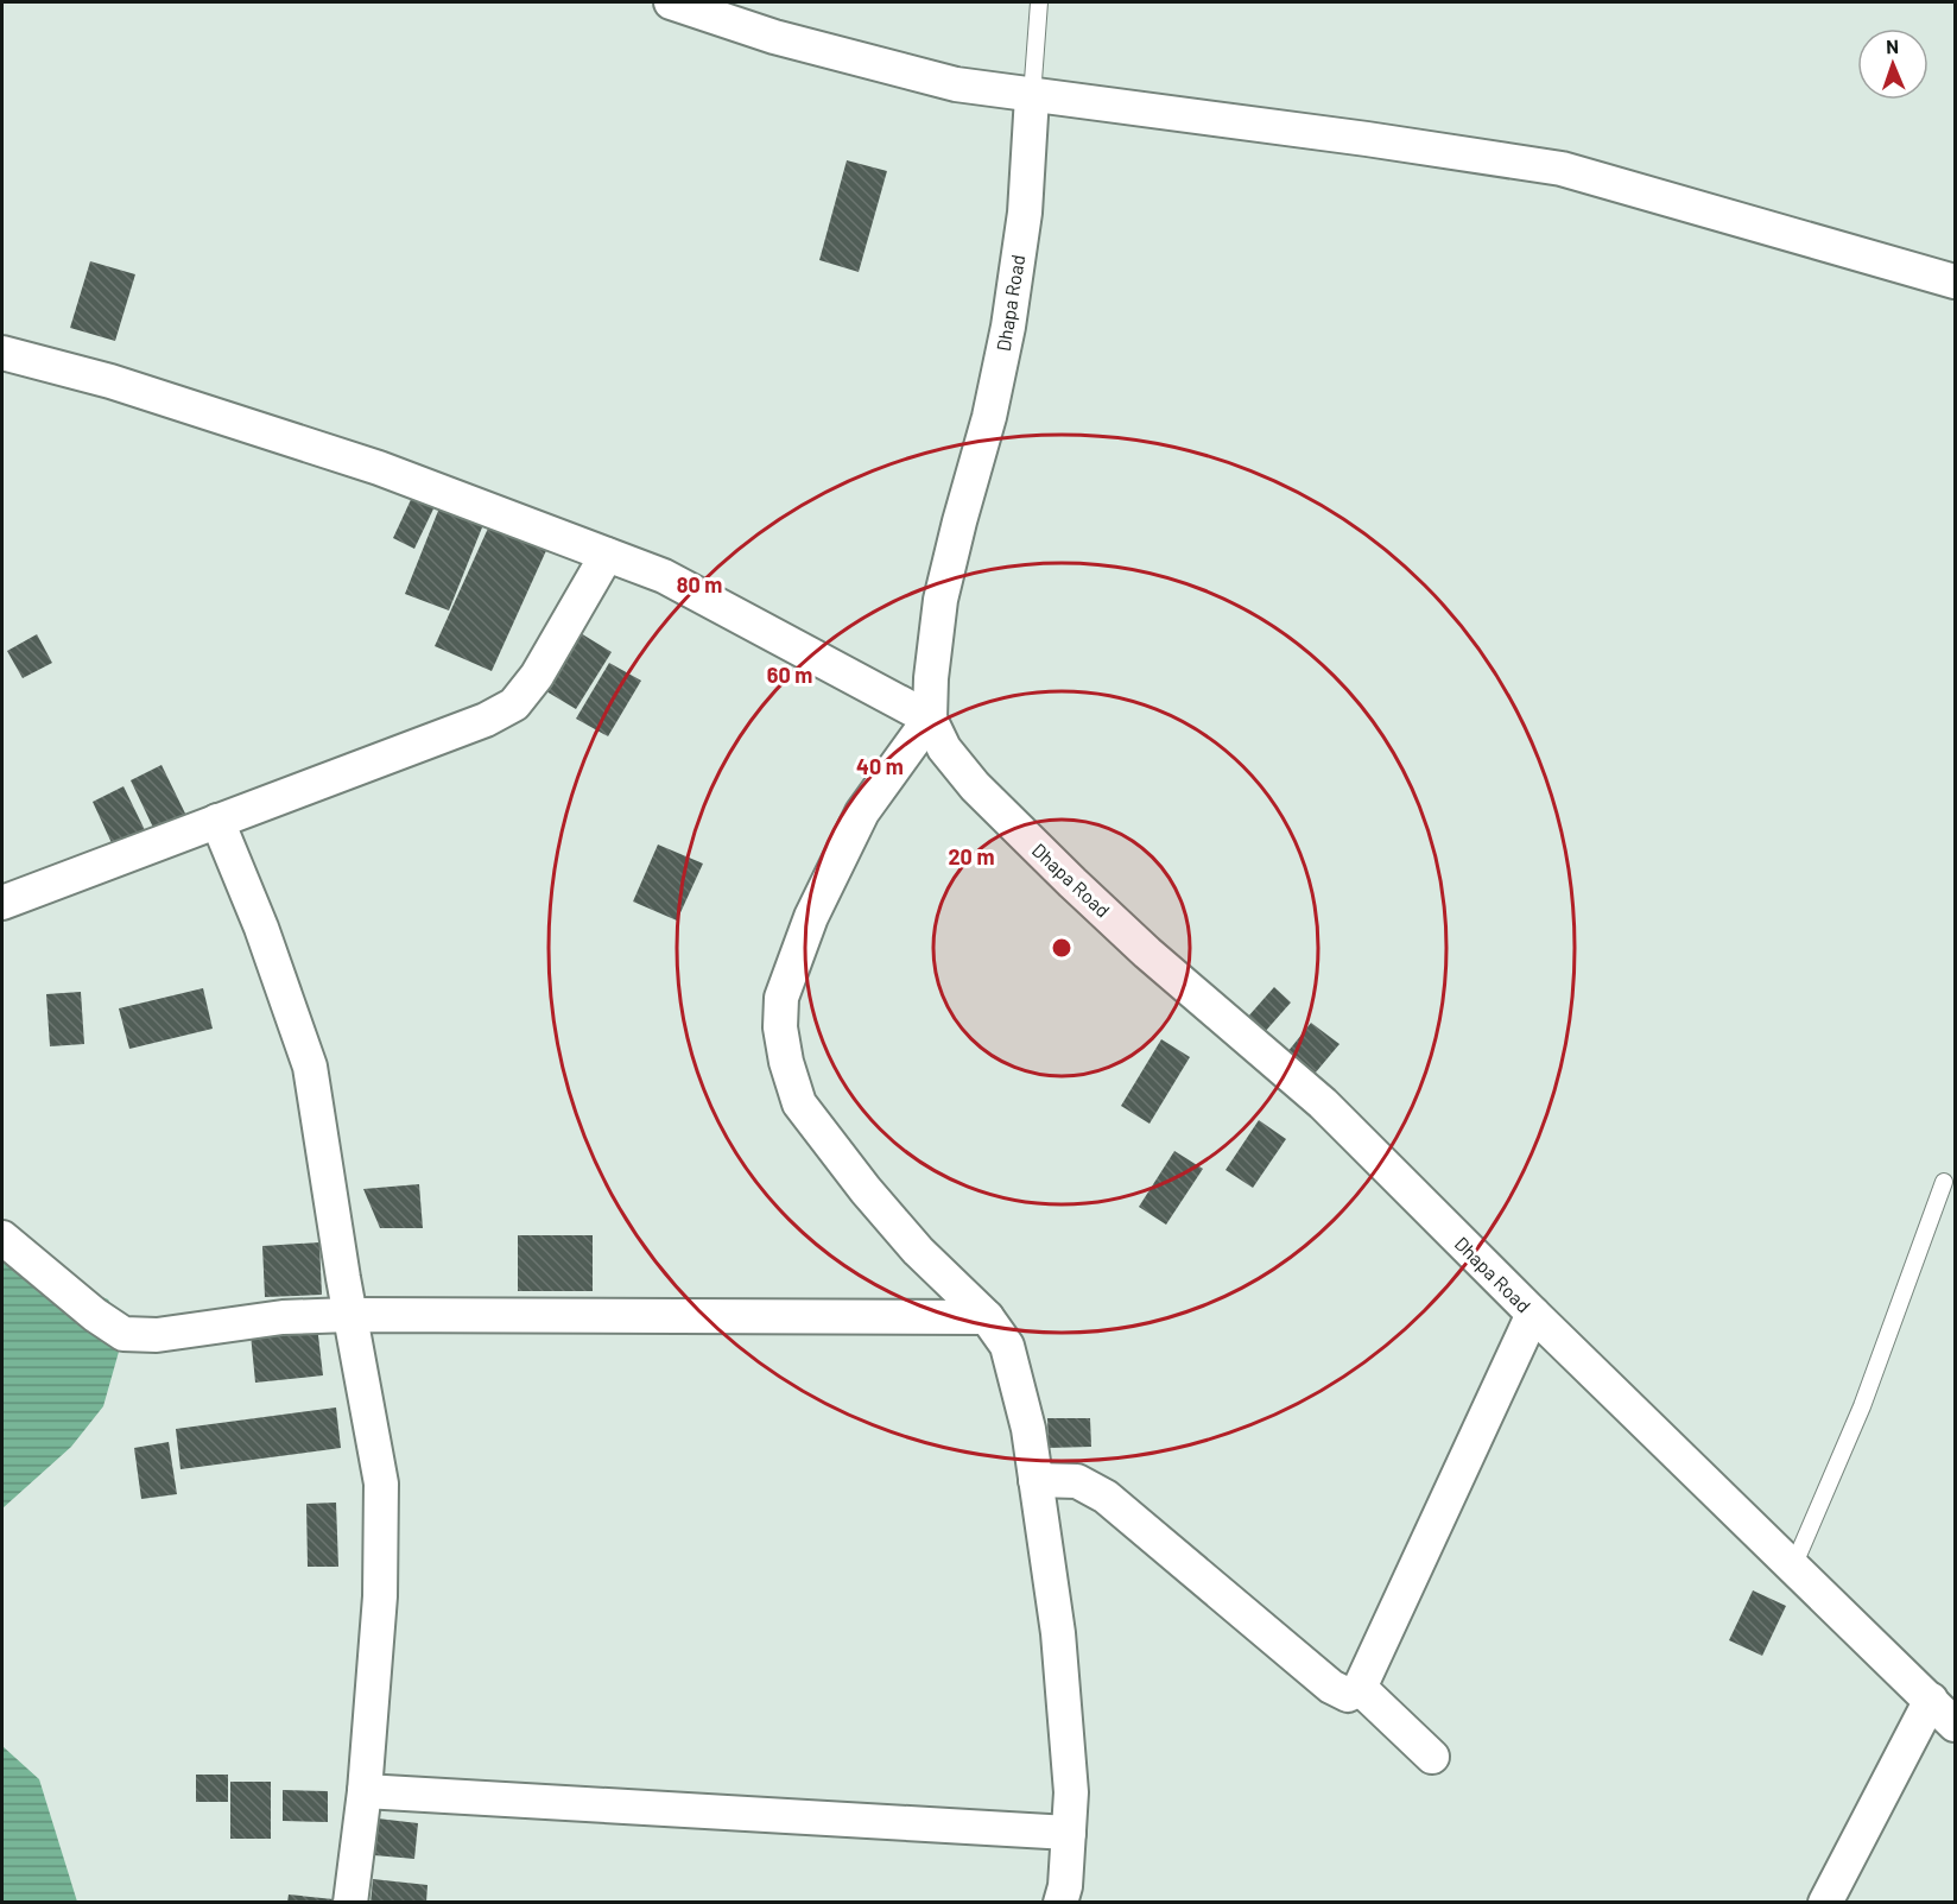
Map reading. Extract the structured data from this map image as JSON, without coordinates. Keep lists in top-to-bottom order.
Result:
{
  "streets": {
    "street": ["Dhapa Road"]
  },
  "north": "top",
  "rings": [
    "80 m",
    "60 m",
    "40 m",
    "20 m"
  ]
}
